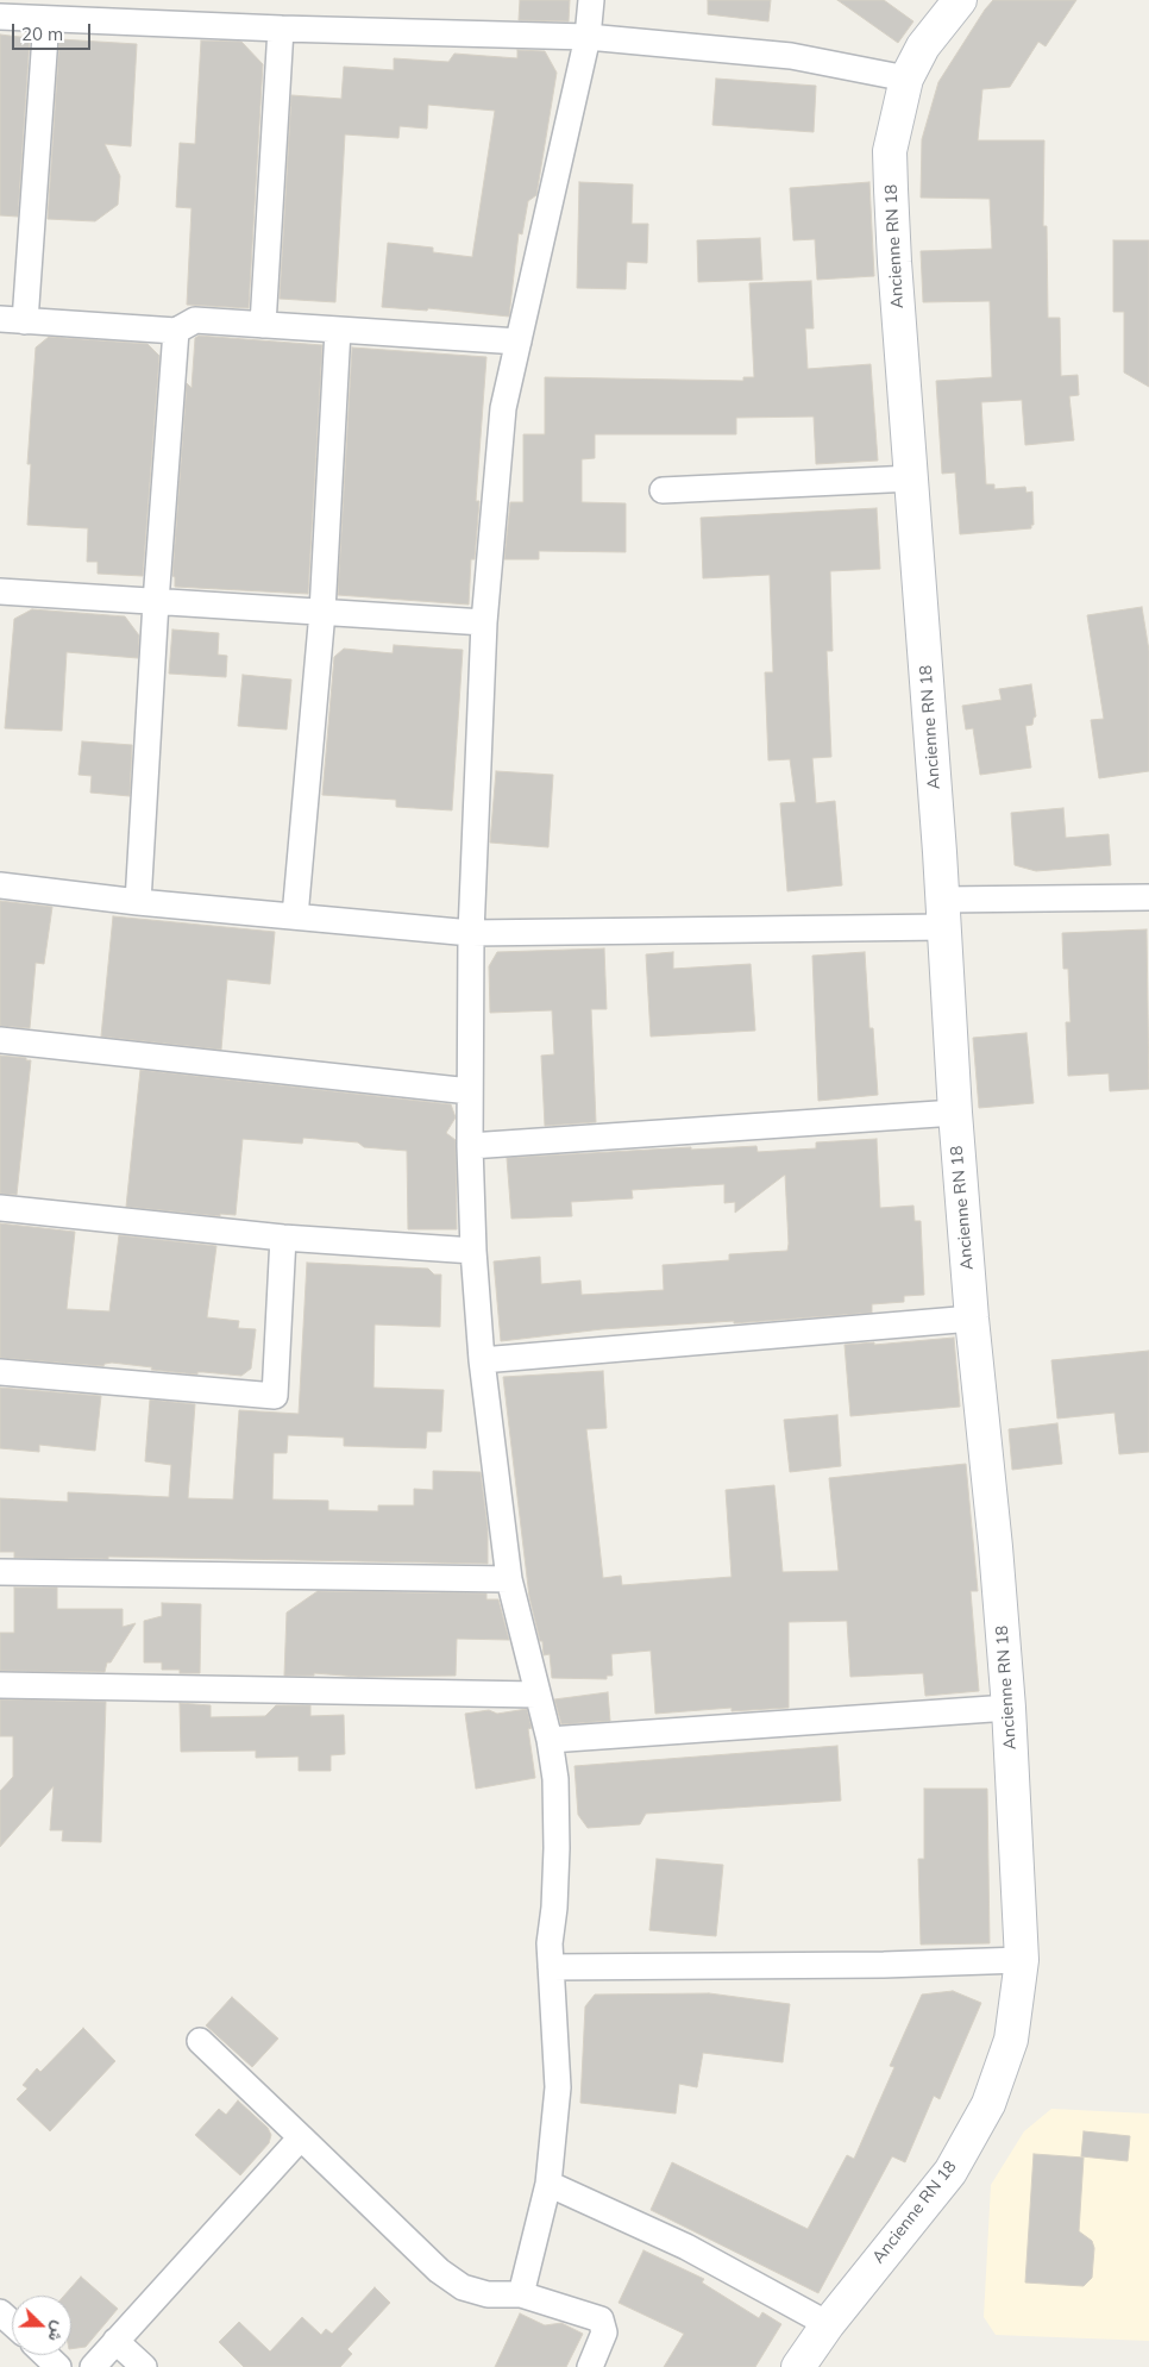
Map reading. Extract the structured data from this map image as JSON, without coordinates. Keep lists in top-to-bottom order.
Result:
{
  "streets": {
    "main road": ["Ancienne RN 18"]
  },
  "scale_bar": "20 m",
  "north": "right"
}
